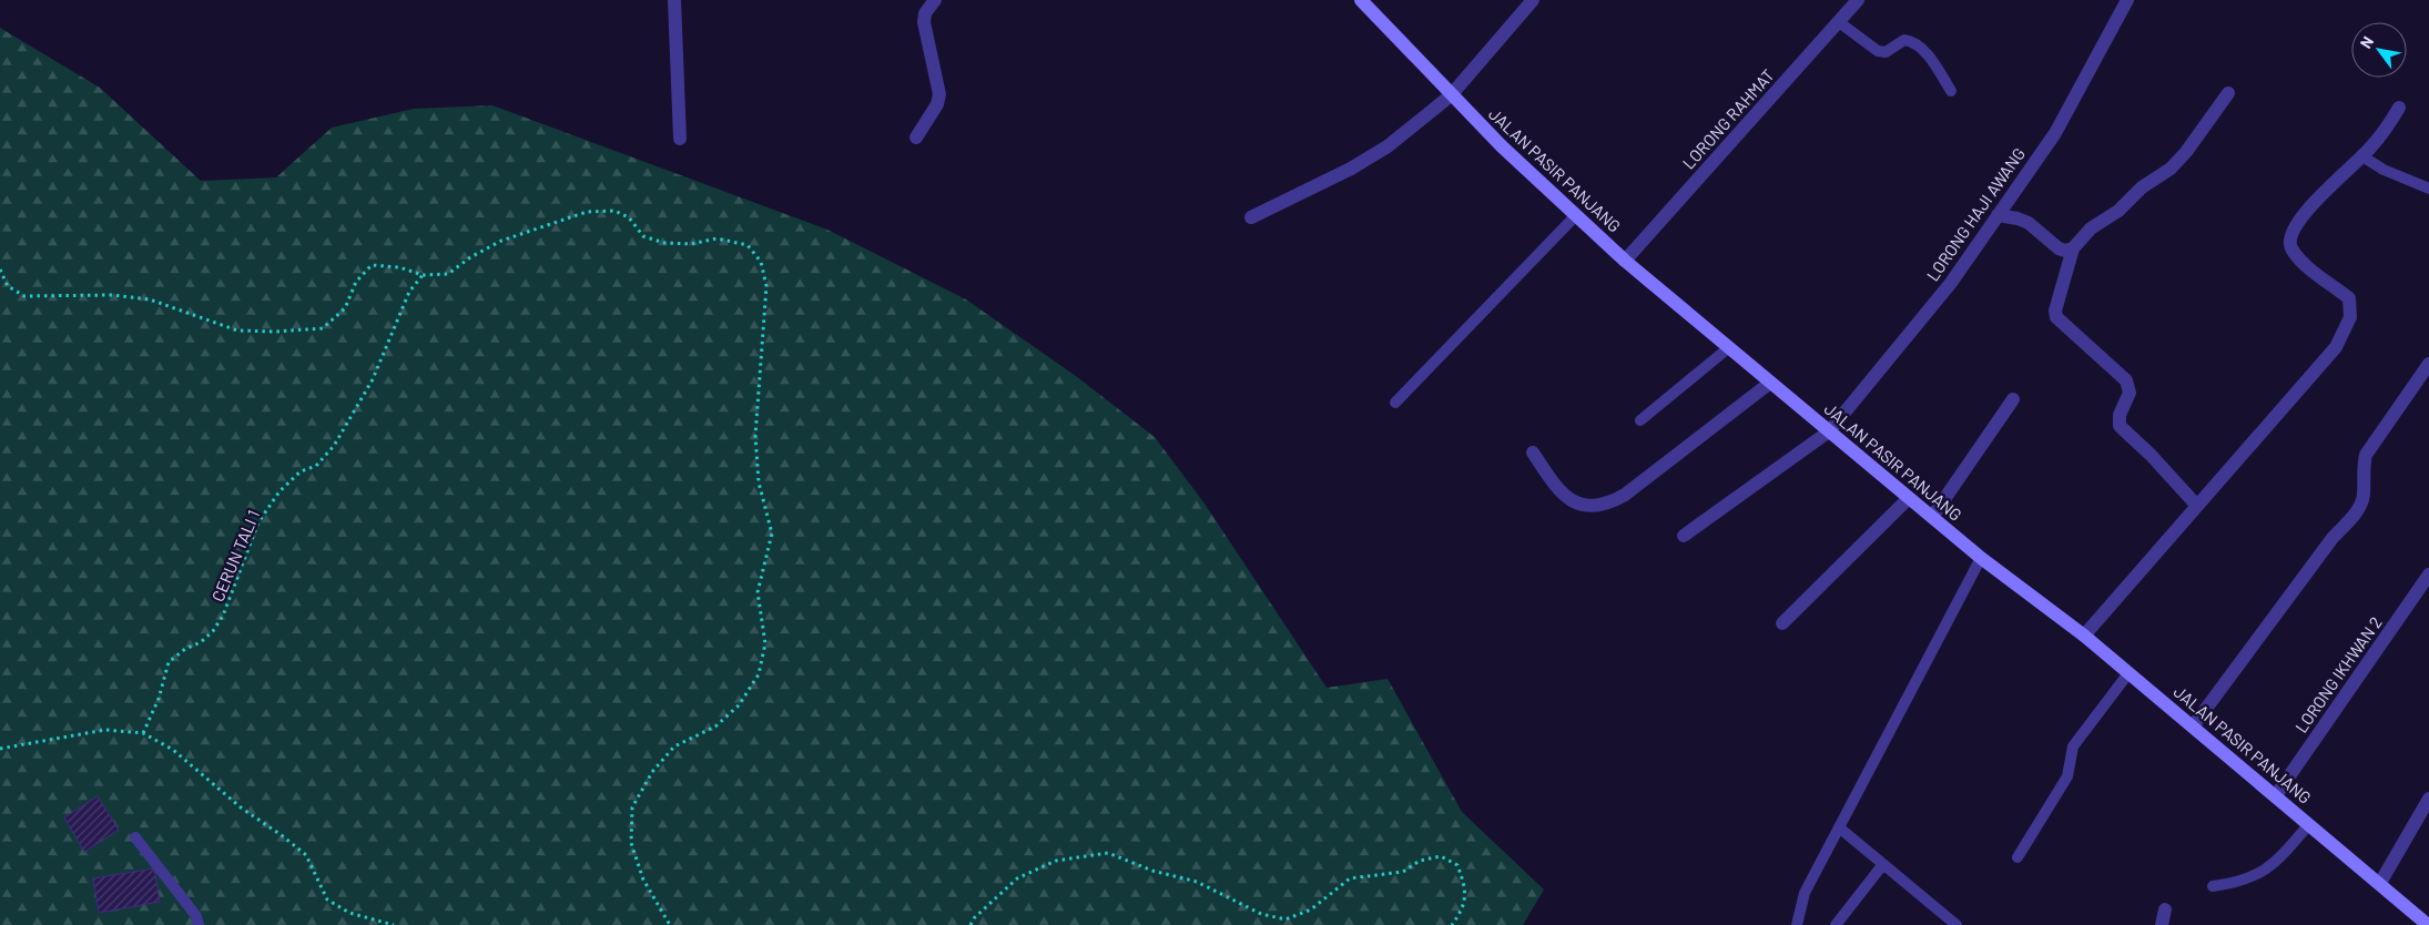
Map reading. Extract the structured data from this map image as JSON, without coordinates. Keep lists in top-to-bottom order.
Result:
{
  "streets": {
    "main road": ["JALAN PASIR PANJANG"],
    "street": ["LORONG RAHMAT", "LORONG HAJI AWANG", "LORONG IKHWAN 2"],
    "path": ["CERUN TALI 1"]
  },
  "crossings": [
    ["LORONG RAHMAT", "JALAN PASIR PANJANG"],
    ["JALAN PASIR PANJANG", "LORONG HAJI AWANG"],
    ["JALAN PASIR PANJANG", "LORONG IKHWAN 2"]
  ],
  "north": "top left"
}
